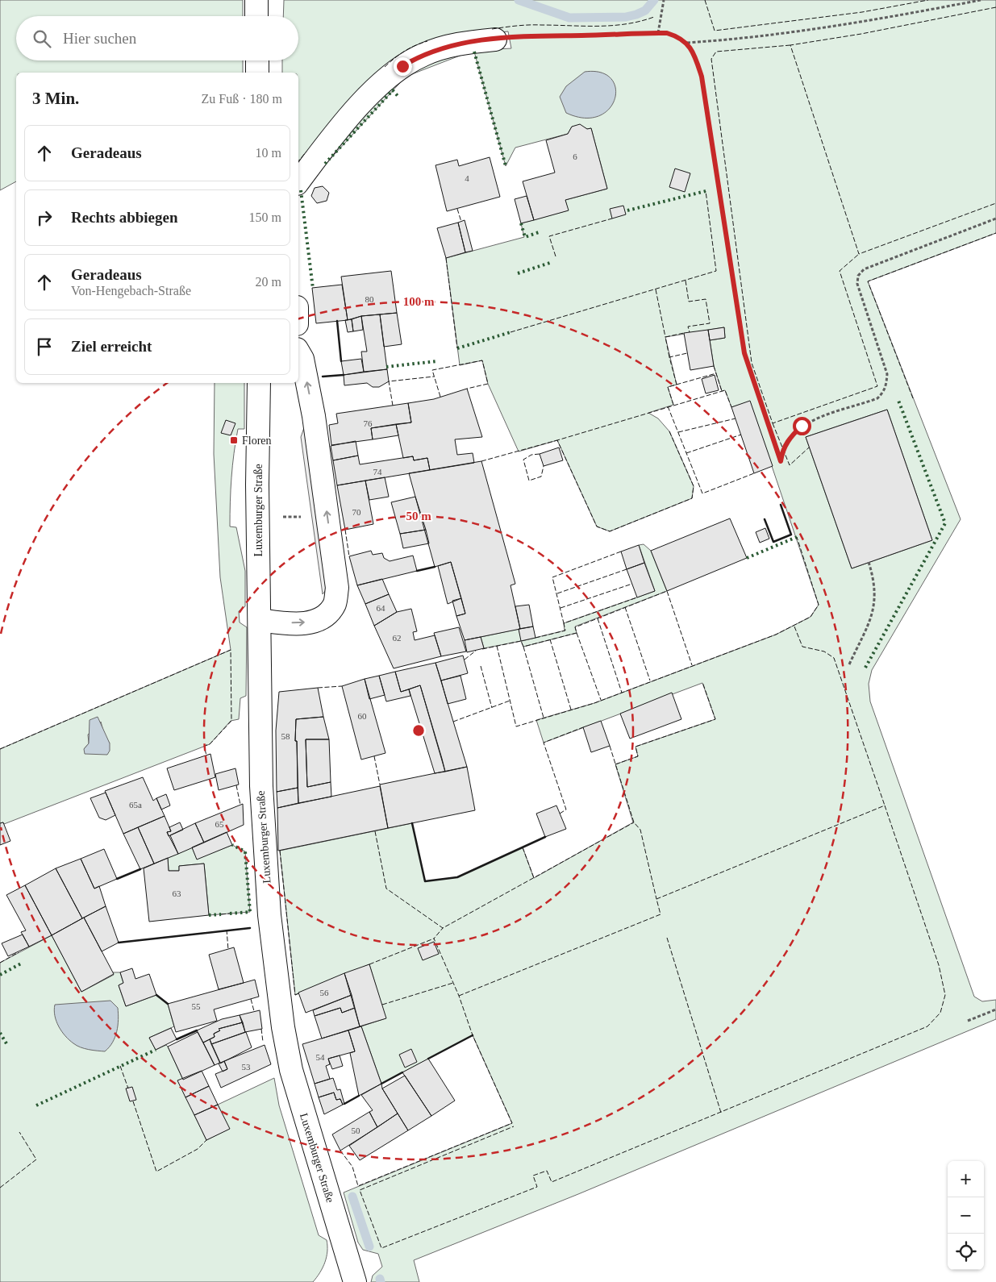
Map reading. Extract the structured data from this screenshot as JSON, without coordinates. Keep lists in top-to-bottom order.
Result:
{
  "streets": {
    "main road": ["Luxemburger Straße"]
  },
  "places": {
    "transit": ["Floren"]
  },
  "house_numbers": [
    "6",
    "4",
    "80",
    "76",
    "74",
    "70",
    "64",
    "62",
    "60",
    "58",
    "65a",
    "65",
    "63",
    "56",
    "55",
    "54",
    "53",
    "50"
  ],
  "page": {
    "search": "Hier suchen",
    "heading": ["3 Min.", "Zu Fuß · 180 m"],
    "list": [
      ["Geradeaus", "10 m"],
      ["Rechts abbiegen", "150 m"],
      ["Geradeaus", "Von-Hengebach-Straße", "20 m"],
      "Ziel erreicht"
    ],
    "map_buttons": ["+", "−"]
  },
  "rings": ["100 m", "50 m"]
}
